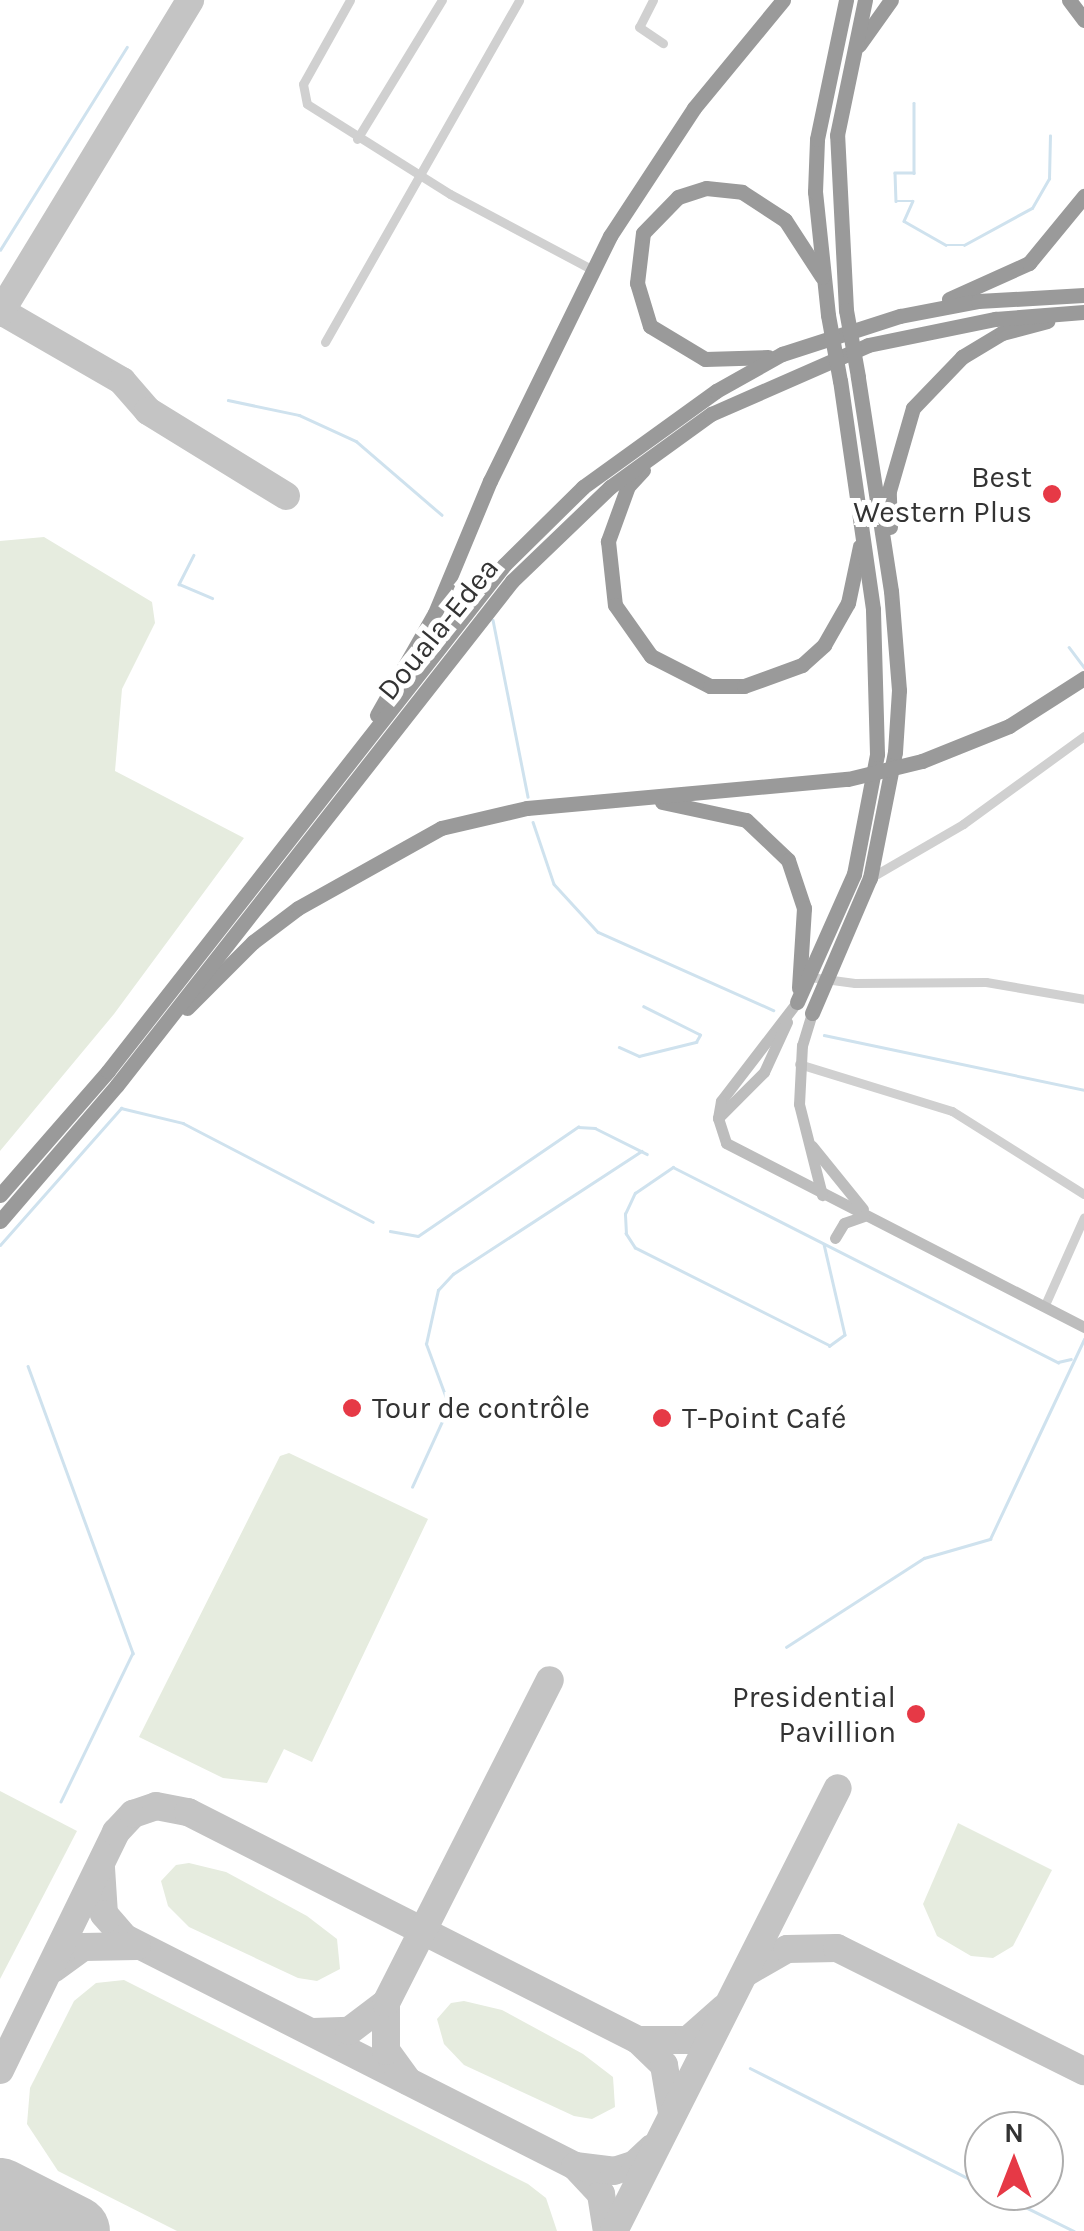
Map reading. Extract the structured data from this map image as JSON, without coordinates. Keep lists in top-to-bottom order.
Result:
{
  "streets": {
    "highway": ["Douala-Edea"]
  },
  "places": [
    "Best Western Plus",
    "Tour de contrôle",
    "T-Point Café",
    "Presidential Pavillion"
  ],
  "north": "top"
}
